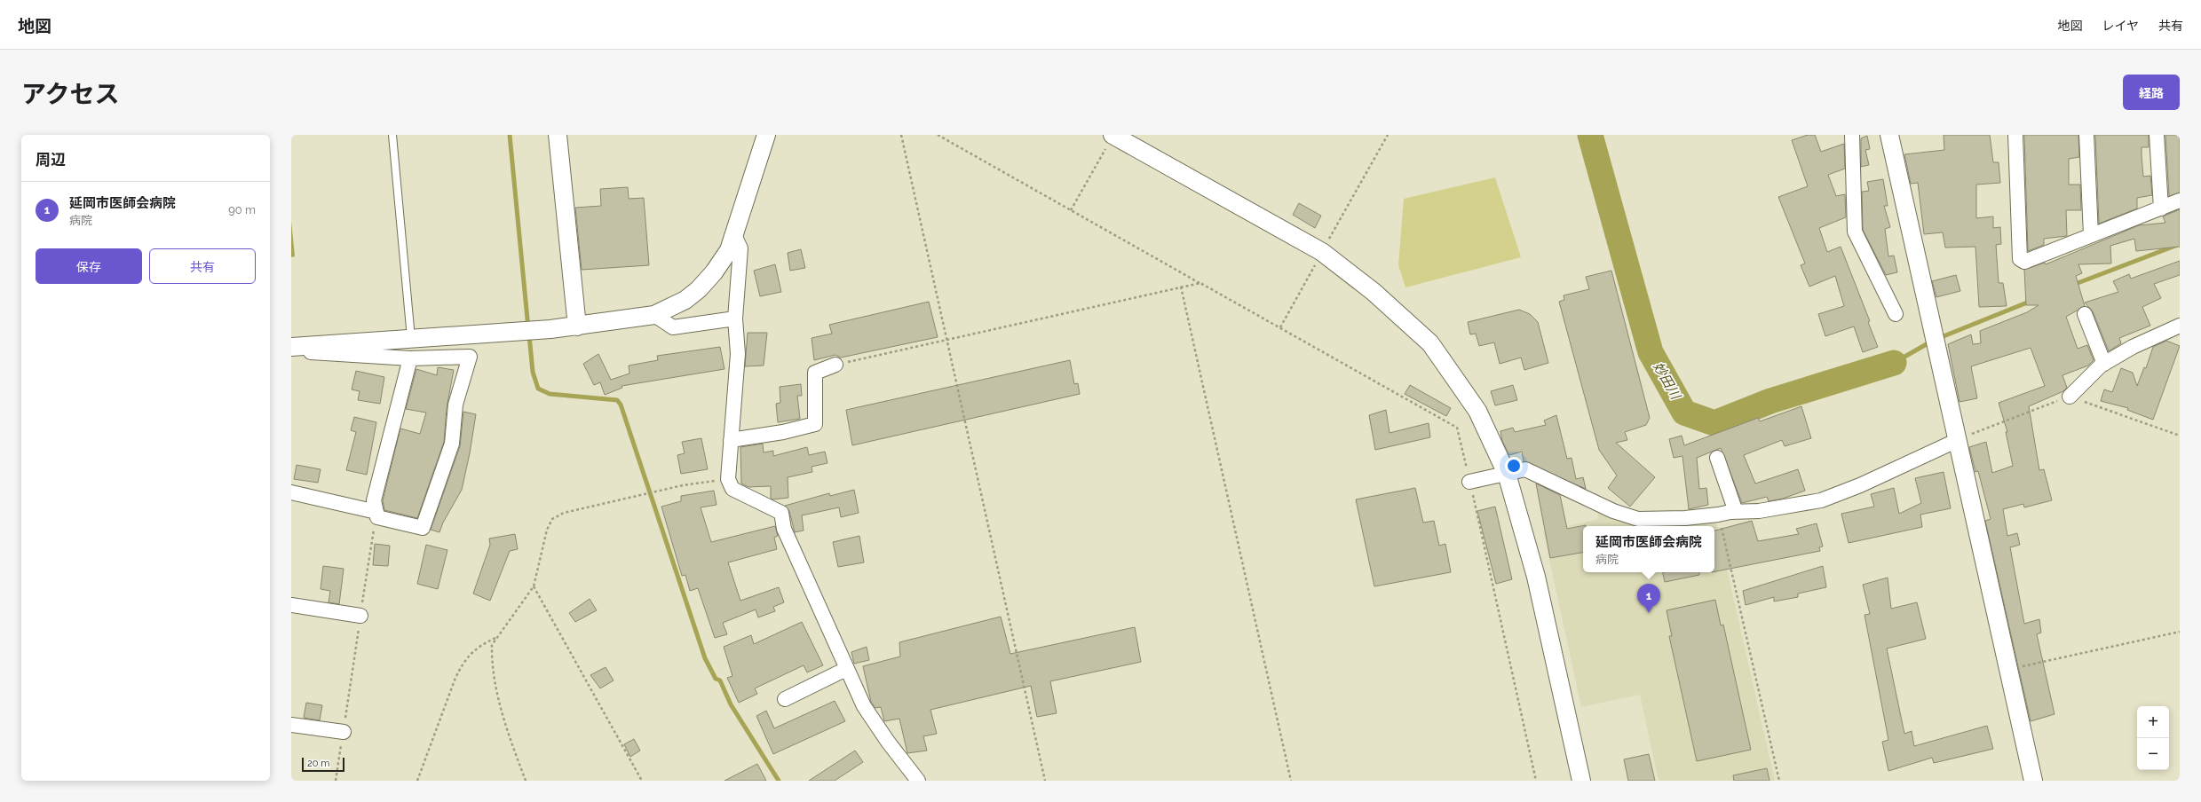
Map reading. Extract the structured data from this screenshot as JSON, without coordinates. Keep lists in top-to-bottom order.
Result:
{
  "water": ["妙田川"],
  "scale_bar": "20 m",
  "page": {
    "header": "地図",
    "nav": ["地図", "レイヤ", "共有"],
    "title": "アクセス",
    "buttons": [
      "経路",
      ["保存", "共有"]
    ],
    "heading": "周辺",
    "list": [
      {
        "mark": "1",
        "name": "延岡市医師会病院",
        "note": "病院",
        "value": "90 m"
      }
    ],
    "popup": ["延岡市医師会病院", "病院"],
    "pins": "1",
    "map_buttons": ["+", "−"],
    "scale": "20 m"
  }
}
